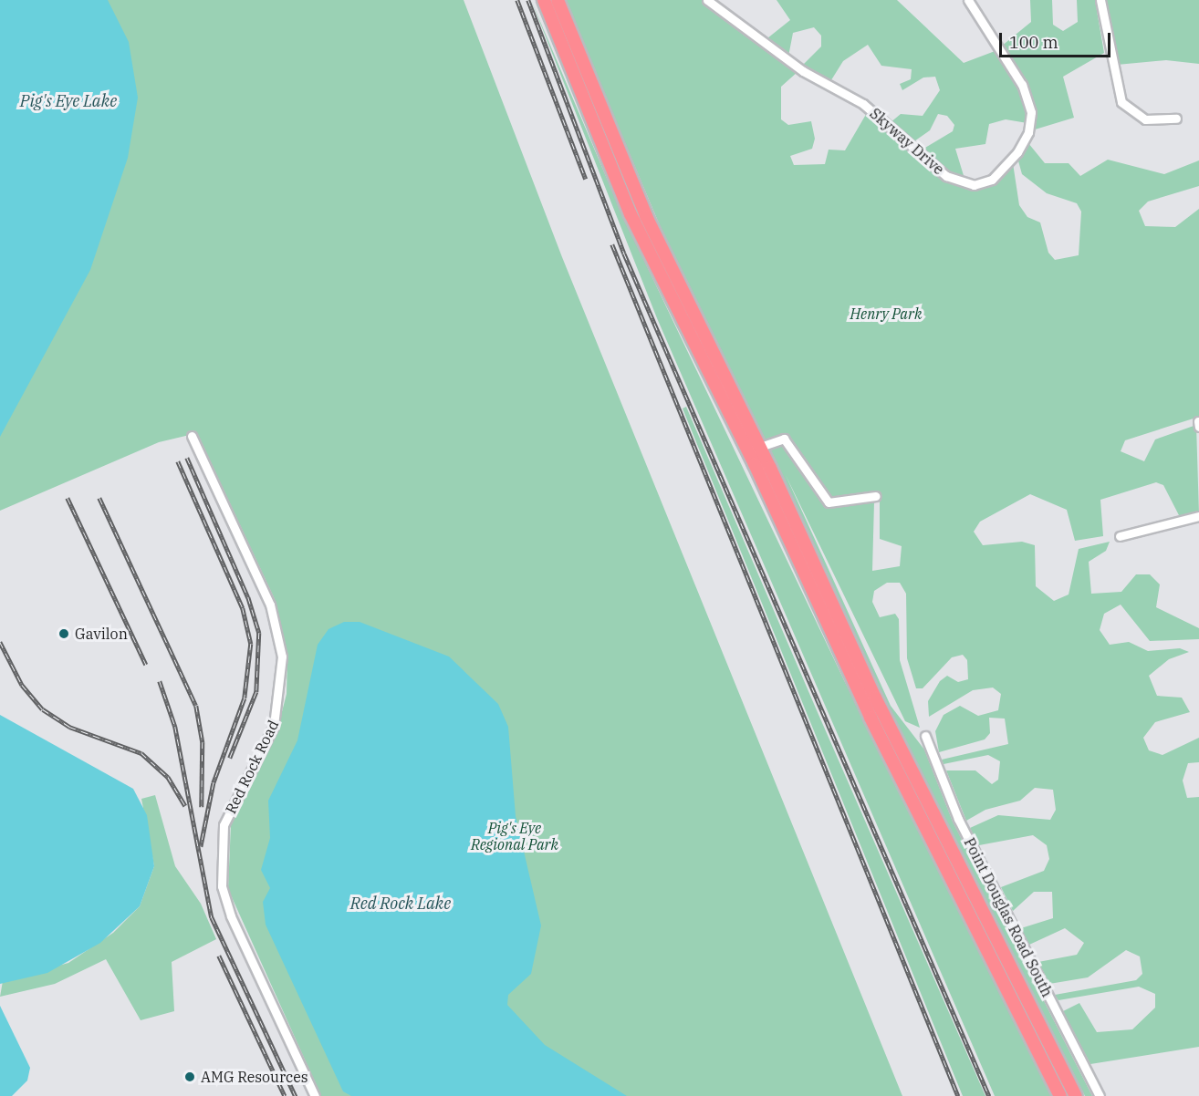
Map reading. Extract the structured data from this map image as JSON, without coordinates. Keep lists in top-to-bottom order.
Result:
{
  "streets": {
    "street": ["Skyway Drive", "Red Rock Road", "Point Douglas Road South"]
  },
  "water": ["Pig's Eye Lake", "Red Rock Lake"],
  "parks": ["Henry Park", "Pig's Eye Regional Park"],
  "places": ["Gavilon", "AMG Resources"],
  "scale_bar": "100 m"
}
